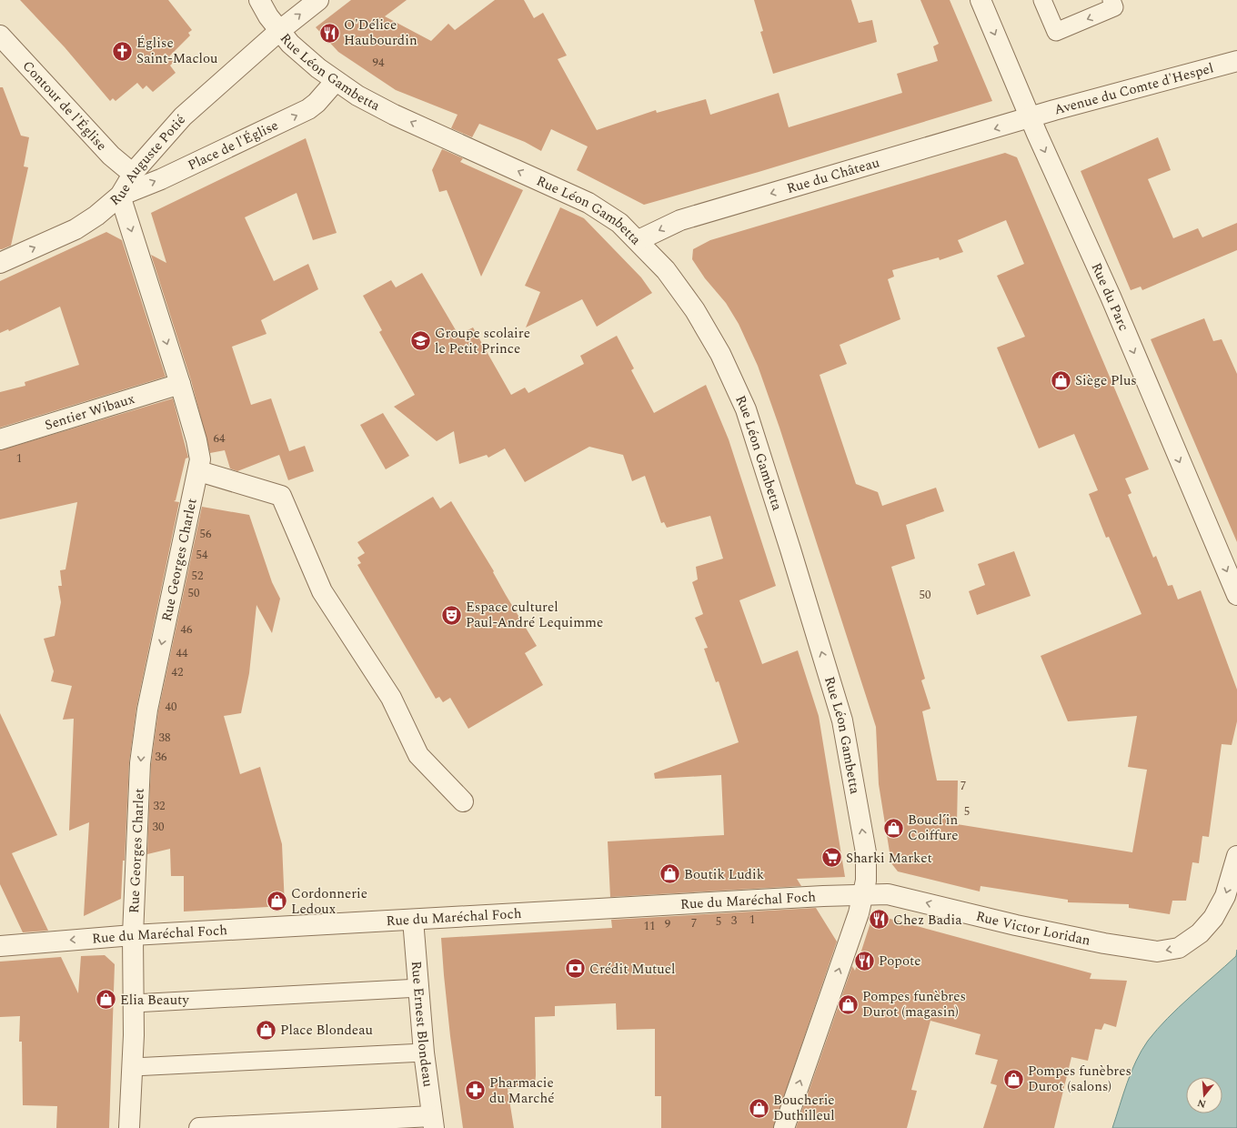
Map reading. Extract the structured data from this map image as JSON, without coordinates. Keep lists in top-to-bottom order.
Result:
{
  "streets": {
    "street": [
      "Rue Léon Gambetta",
      "Avenue du Comte d'Hespel",
      "Contour de l'Église",
      "Place de l'Église",
      "Rue Auguste Potié",
      "Rue du Château",
      "Rue du Parc",
      "Sentier Wibaux",
      "Rue Georges Charlet",
      "Rue du Maréchal Foch",
      "Rue Victor Loridan",
      "Rue Ernest Blondeau"
    ]
  },
  "crossings": [
    ["Rue Léon Gambetta", "Place de l'Église"],
    ["Rue Léon Gambetta", "Rue Auguste Potié"],
    ["Rue Léon Gambetta", "Rue du Château"],
    ["Rue Léon Gambetta", "Rue du Maréchal Foch"],
    ["Rue Léon Gambetta", "Rue Victor Loridan"],
    ["Avenue du Comte d'Hespel", "Rue du Château"],
    ["Avenue du Comte d'Hespel", "Rue du Parc"],
    ["Contour de l'Église", "Rue Auguste Potié"],
    ["Place de l'Église", "Rue Auguste Potié"],
    ["Place de l'Église", "Rue Georges Charlet"],
    ["Rue Auguste Potié", "Rue Georges Charlet"],
    ["Rue du Château", "Rue du Parc"],
    ["Sentier Wibaux", "Rue Georges Charlet"],
    ["Rue Georges Charlet", "Rue du Maréchal Foch"],
    ["Rue du Maréchal Foch", "Rue Victor Loridan"],
    ["Rue du Maréchal Foch", "Rue Ernest Blondeau"]
  ],
  "one_way": [
    "Rue Léon Gambetta",
    "Place de l'Église",
    "Rue Auguste Potié",
    "Rue du Château",
    "Rue du Parc",
    "Rue Georges Charlet",
    "Rue Victor Loridan"
  ],
  "places": {
    "restaurant": ["O'Délice Haubourdin", "Chez Badia", "Popote"],
    "church": ["Église Saint-Maclou"],
    "school or university": ["Groupe scolaire le Petit Prince"],
    "shop": [
      "Siège Plus",
      "Boucl’in Coiffure",
      "Boutik Ludik",
      "Cordonnerie Ledoux",
      "Elia Beauty",
      "Pompes funèbres Durot (magasin)",
      "Place Blondeau",
      "Pompes funèbres Durot (salons)",
      "Boucherie Duthilleul"
    ],
    "theatre": ["Espace culturel Paul-André Lequimme"],
    "supermarket": ["Sharki Market"],
    "bank": ["Crédit Mutuel"],
    "pharmacy": ["Pharmacie du Marché"]
  },
  "house_numbers": [
    "94",
    "64",
    "1",
    "56",
    "54",
    "52",
    "50",
    "50",
    "46",
    "44",
    "42",
    "40",
    "38",
    "36",
    "7",
    "32",
    "5",
    "30",
    "1",
    "3",
    "5",
    "7",
    "9",
    "11"
  ],
  "north": "bottom"
}
